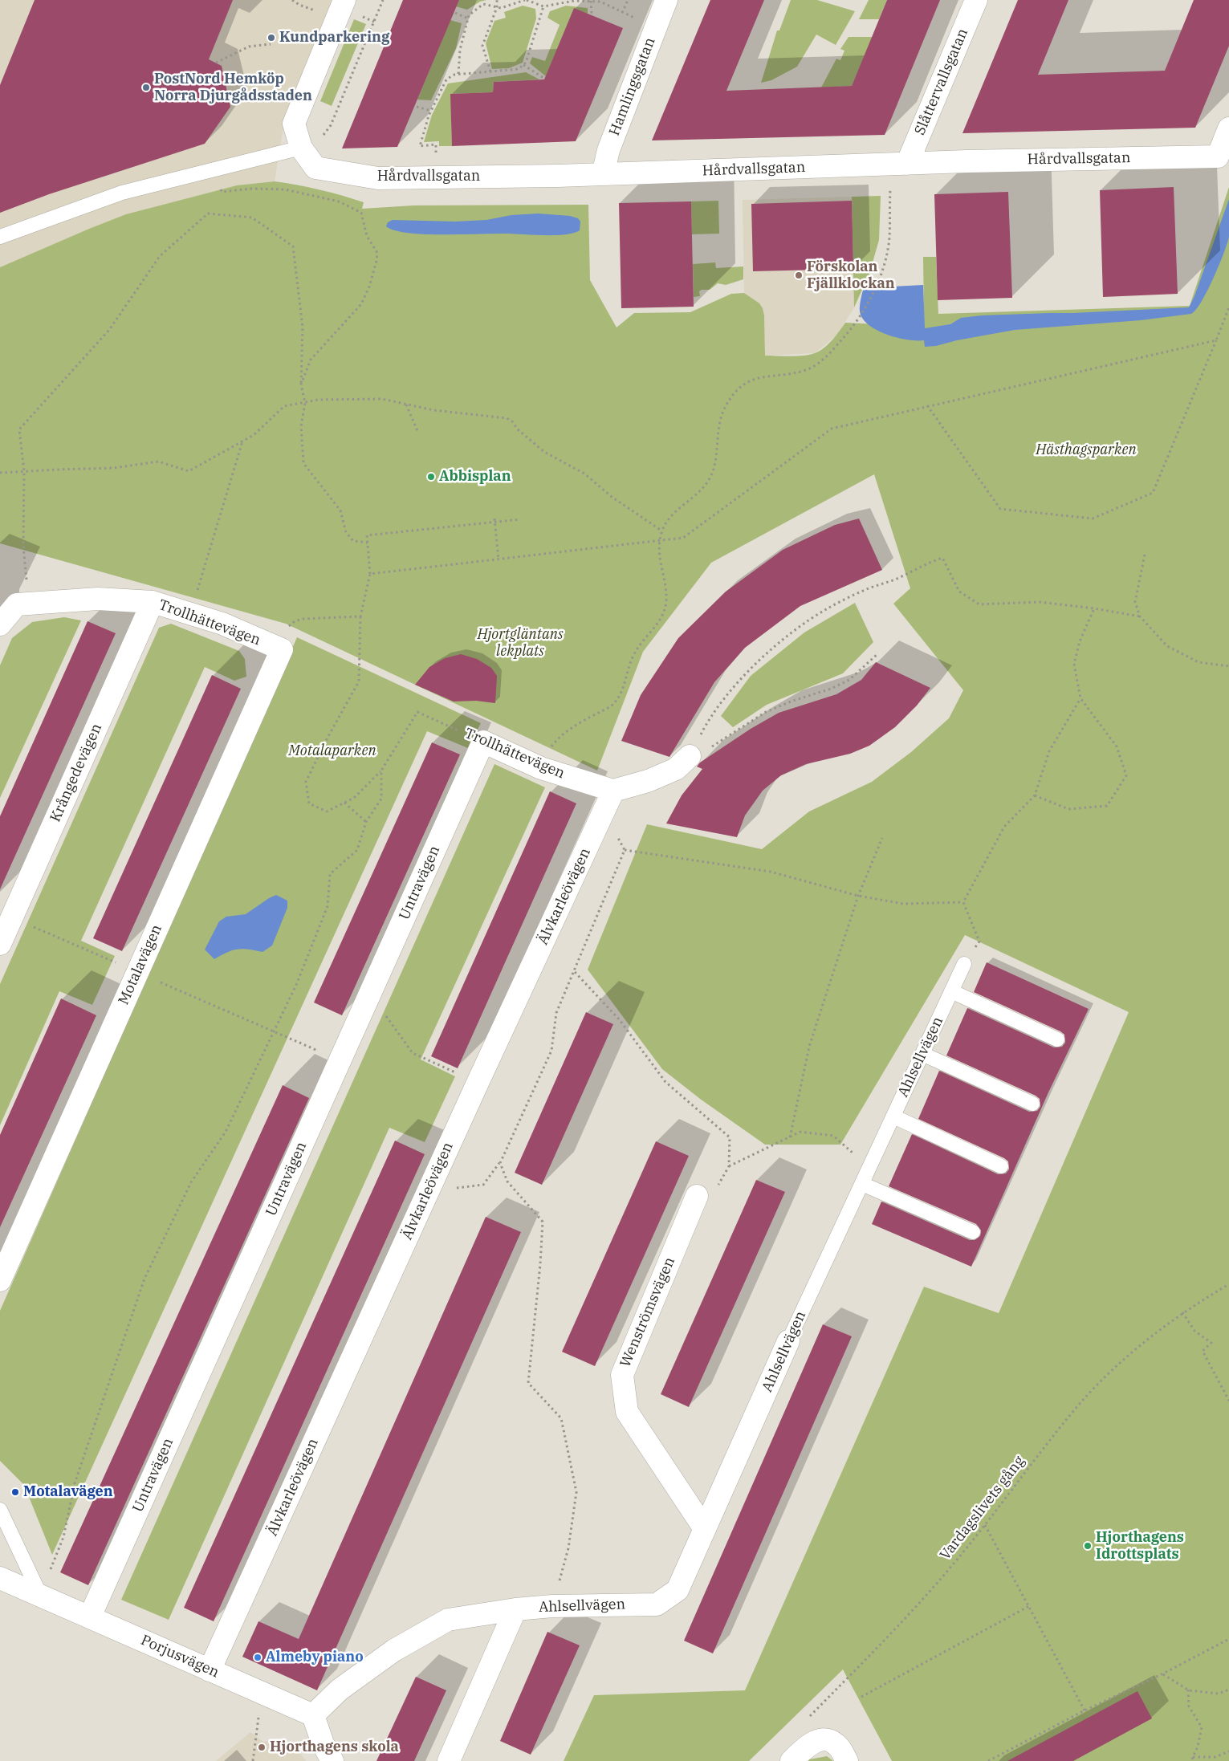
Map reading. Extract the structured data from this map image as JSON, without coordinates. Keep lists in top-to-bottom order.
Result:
{
  "streets": {
    "street": [
      "Slåttervallsgatan",
      "Hamlingsgatan",
      "Hårdvallsgatan",
      "Trollhättevägen",
      "Krångedevägen",
      "Untravägen",
      "Älvkarleövägen",
      "Motalavägen",
      "Ahlsellvägen",
      "Wenströmsvägen",
      "Porjusvägen"
    ],
    "path": ["Vardagslivets gång"]
  },
  "crossings": [
    ["Slåttervallsgatan", "Hårdvallsgatan"],
    ["Hamlingsgatan", "Hårdvallsgatan"],
    ["Trollhättevägen", "Krångedevägen"],
    ["Trollhättevägen", "Untravägen"],
    ["Trollhättevägen", "Älvkarleövägen"],
    ["Trollhättevägen", "Motalavägen"],
    ["Untravägen", "Porjusvägen"],
    ["Älvkarleövägen", "Porjusvägen"],
    ["Ahlsellvägen", "Wenströmsvägen"],
    ["Ahlsellvägen", "Porjusvägen"]
  ],
  "parks": ["Hästhagsparken", "Hjortgläntans lekplats", "Motalaparken"],
  "places": [
    "Kundparkering",
    "PostNord Hemköp Norra Djurgådsstaden",
    "Förskolan Fjällklockan",
    "Abbisplan",
    "Motalavägen",
    "Hjorthagens Idrottsplats",
    "Almeby piano",
    "Hjorthagens skola"
  ]
}
